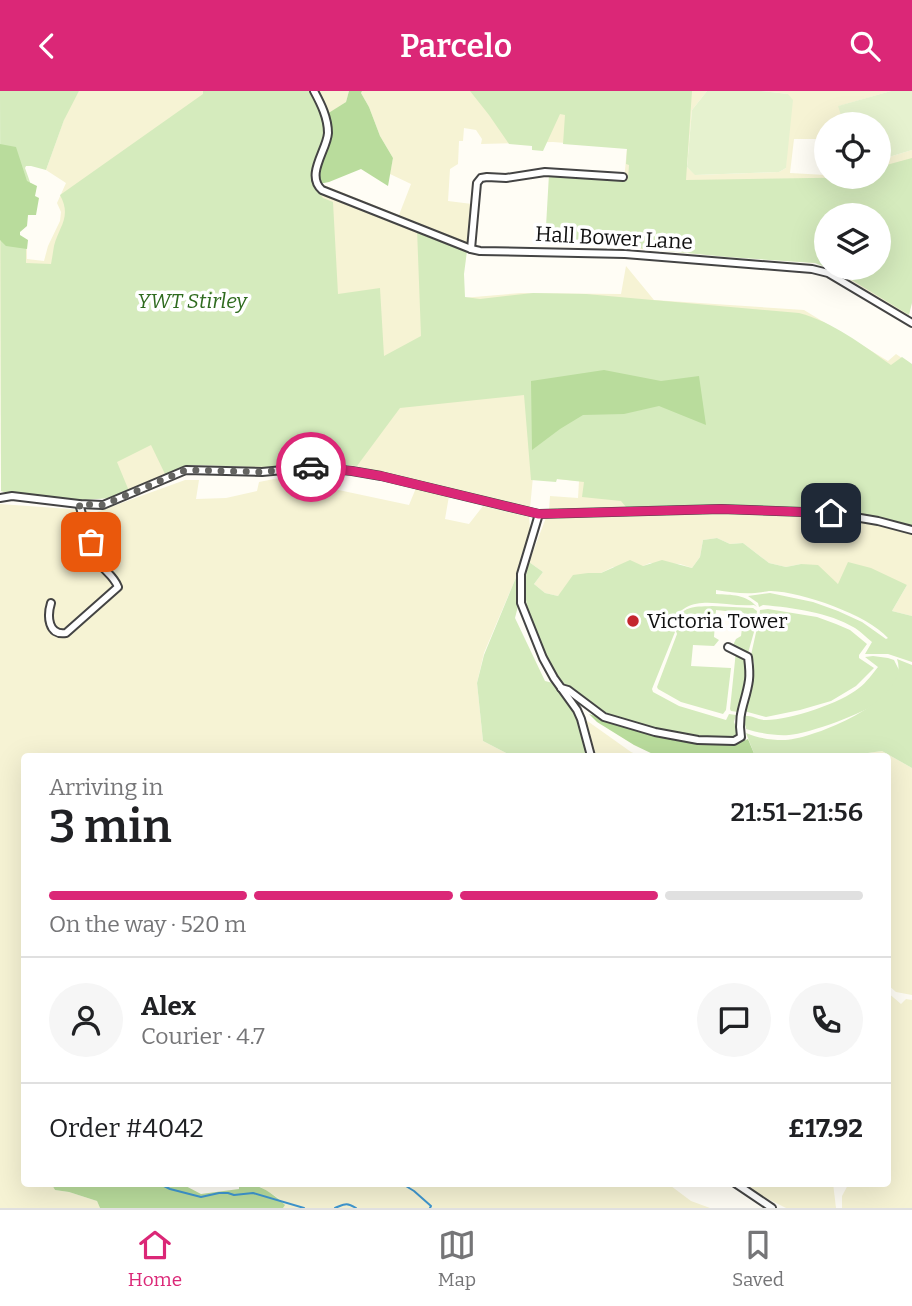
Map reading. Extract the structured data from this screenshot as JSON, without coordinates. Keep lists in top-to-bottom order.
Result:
{
  "streets": {
    "street": ["Hall Bower Lane"]
  },
  "parks": ["YWT Stirley"],
  "places": ["Victoria Tower"],
  "page": {
    "header": "Parcelo",
    "heading": ["3 min", "Arriving in", "21:51–21:56"],
    "panel": [
      "Alex",
      "Courier · 4.7",
      "Order #4042",
      "£17.92"
    ],
    "bar": "On the way · 520 m",
    "tabs": ["Home", "Map", "Saved"]
  }
}
